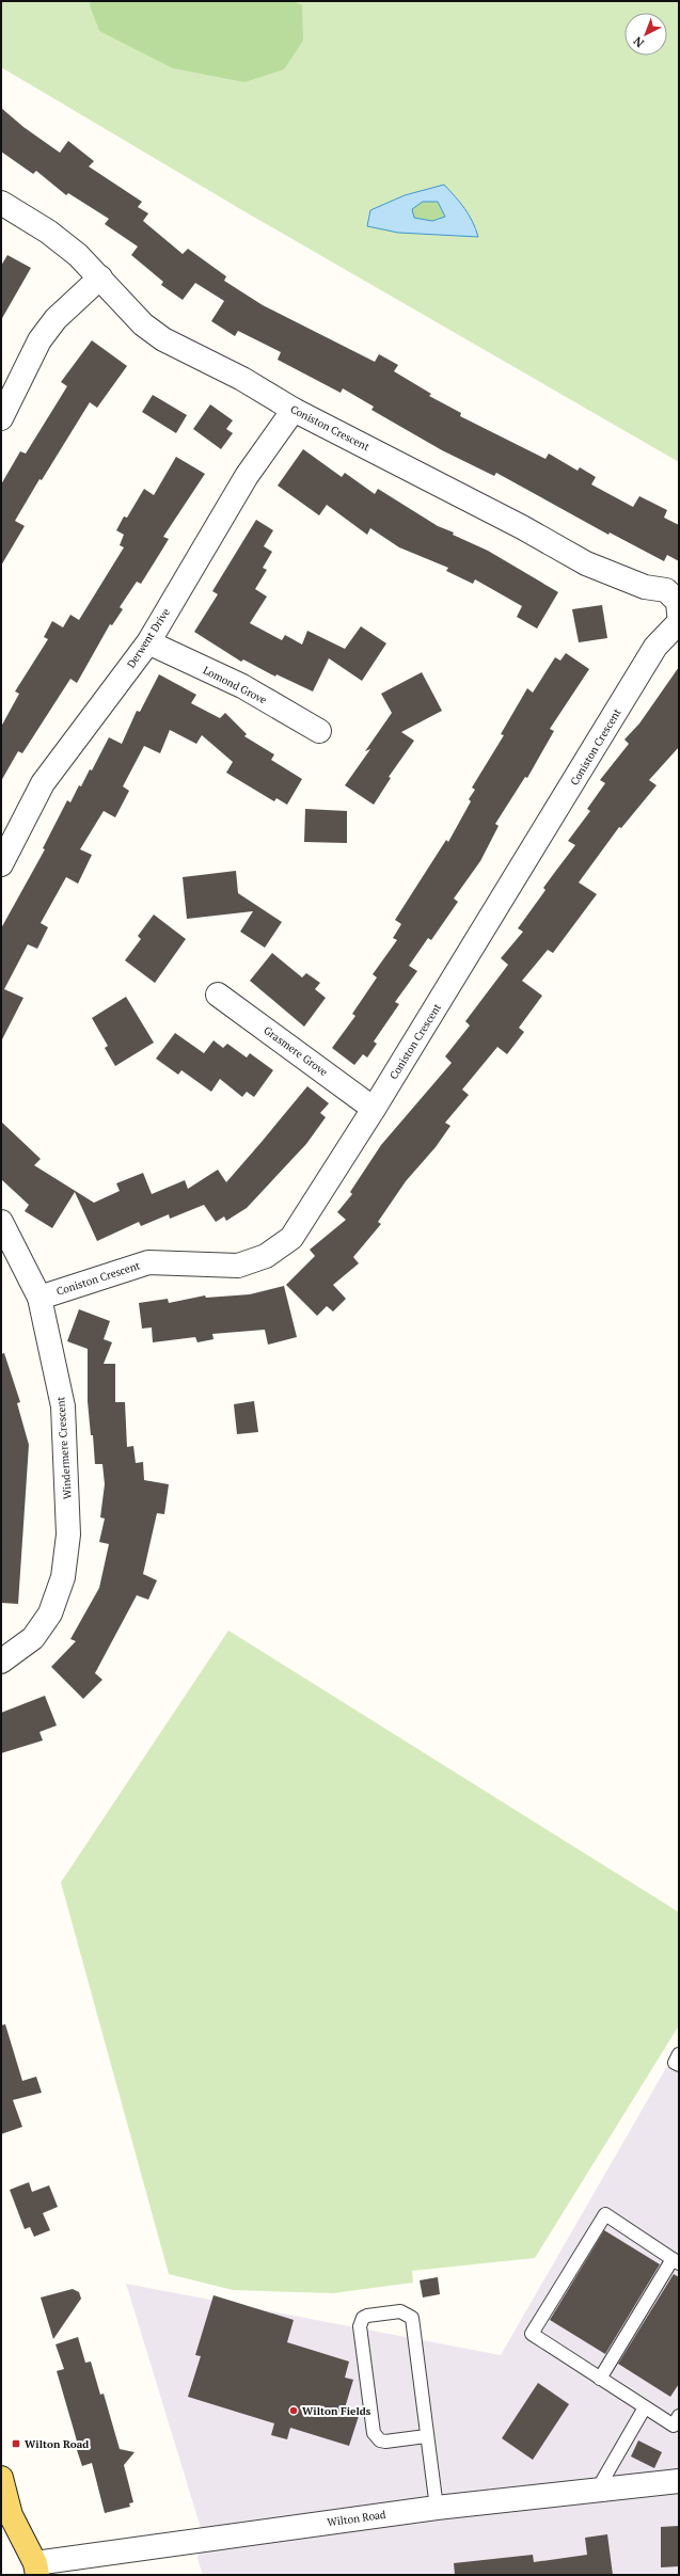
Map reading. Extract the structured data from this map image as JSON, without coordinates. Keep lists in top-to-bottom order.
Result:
{
  "streets": {
    "street": [
      "Coniston Crescent",
      "Derwent Drive",
      "Lomond Grove",
      "Grasmere Grove",
      "Windermere Crescent",
      "Wilton Road"
    ]
  },
  "crossings": [
    ["Coniston Crescent", "Derwent Drive"],
    ["Coniston Crescent", "Grasmere Grove"],
    ["Coniston Crescent", "Windermere Crescent"],
    ["Derwent Drive", "Lomond Grove"]
  ],
  "places": {
    "other": ["Wilton Fields"],
    "transit": ["Wilton Road"]
  },
  "north": "bottom left"
}
